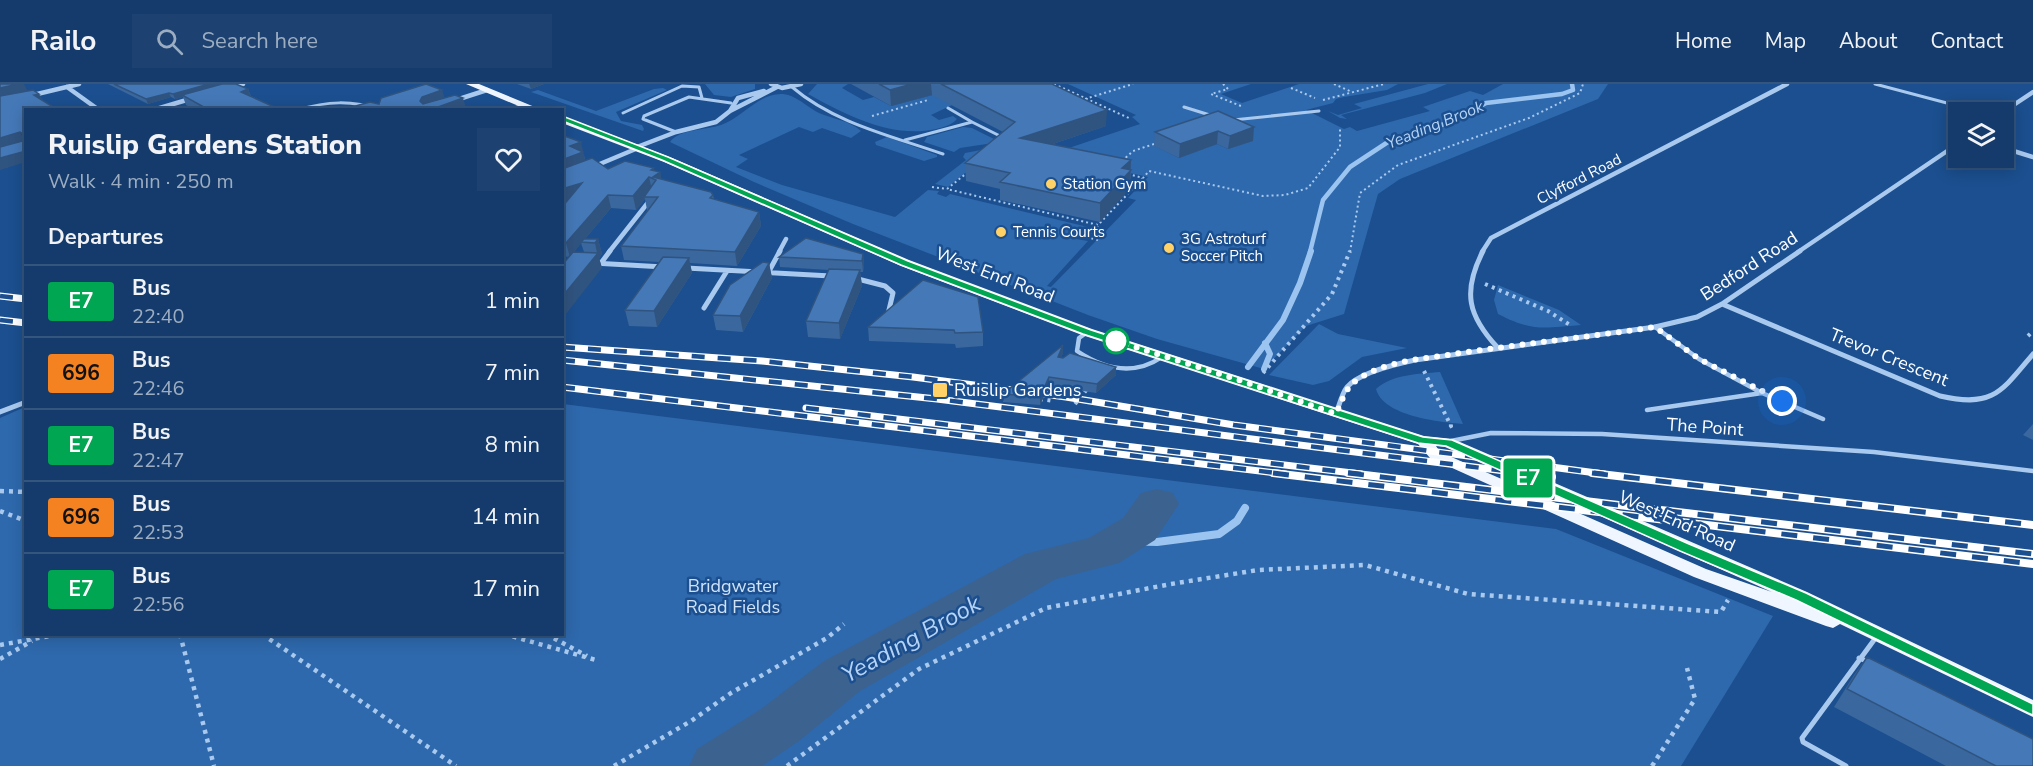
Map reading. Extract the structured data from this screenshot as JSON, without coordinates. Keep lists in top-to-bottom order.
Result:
{
  "streets": {
    "main road": ["West End Road"],
    "street": ["Clyfford Road", "Bedford Road", "Trevor Crescent"],
    "lane": ["The Point"]
  },
  "crossings": [
    ["Clyfford Road", "Bedford Road"],
    ["Bedford Road", "West End Road"],
    ["Bedford Road", "Trevor Crescent"],
    ["West End Road", "The Point"]
  ],
  "water": ["Yeading Brook"],
  "parks": ["Bridgwater Road Fields"],
  "places": {
    "other": ["Station Gym", "Tennis Courts", "3G Astroturf Soccer Pitch"],
    "transit": ["Ruislip Gardens"]
  },
  "lines": ["bus line E7"],
  "page": {
    "header": "Railo",
    "search": "Search here",
    "nav": [
      "Home",
      "Map",
      "About",
      "Contact"
    ],
    "on_map": "E7",
    "heading": [
      ["Ruislip Gardens Station", "Walk · 4 min · 250 m"],
      "Departures"
    ],
    "list": [
      {
        "mark": "E7",
        "name": "Bus",
        "note": "22:40",
        "value": "1 min"
      },
      {
        "mark": "696",
        "name": "Bus",
        "note": "22:46",
        "value": "7 min"
      },
      {
        "mark": "E7",
        "name": "Bus",
        "note": "22:47",
        "value": "8 min"
      },
      {
        "mark": "696",
        "name": "Bus",
        "note": "22:53",
        "value": "14 min"
      },
      {
        "mark": "E7",
        "name": "Bus",
        "note": "22:56",
        "value": "17 min"
      }
    ]
  }
}
